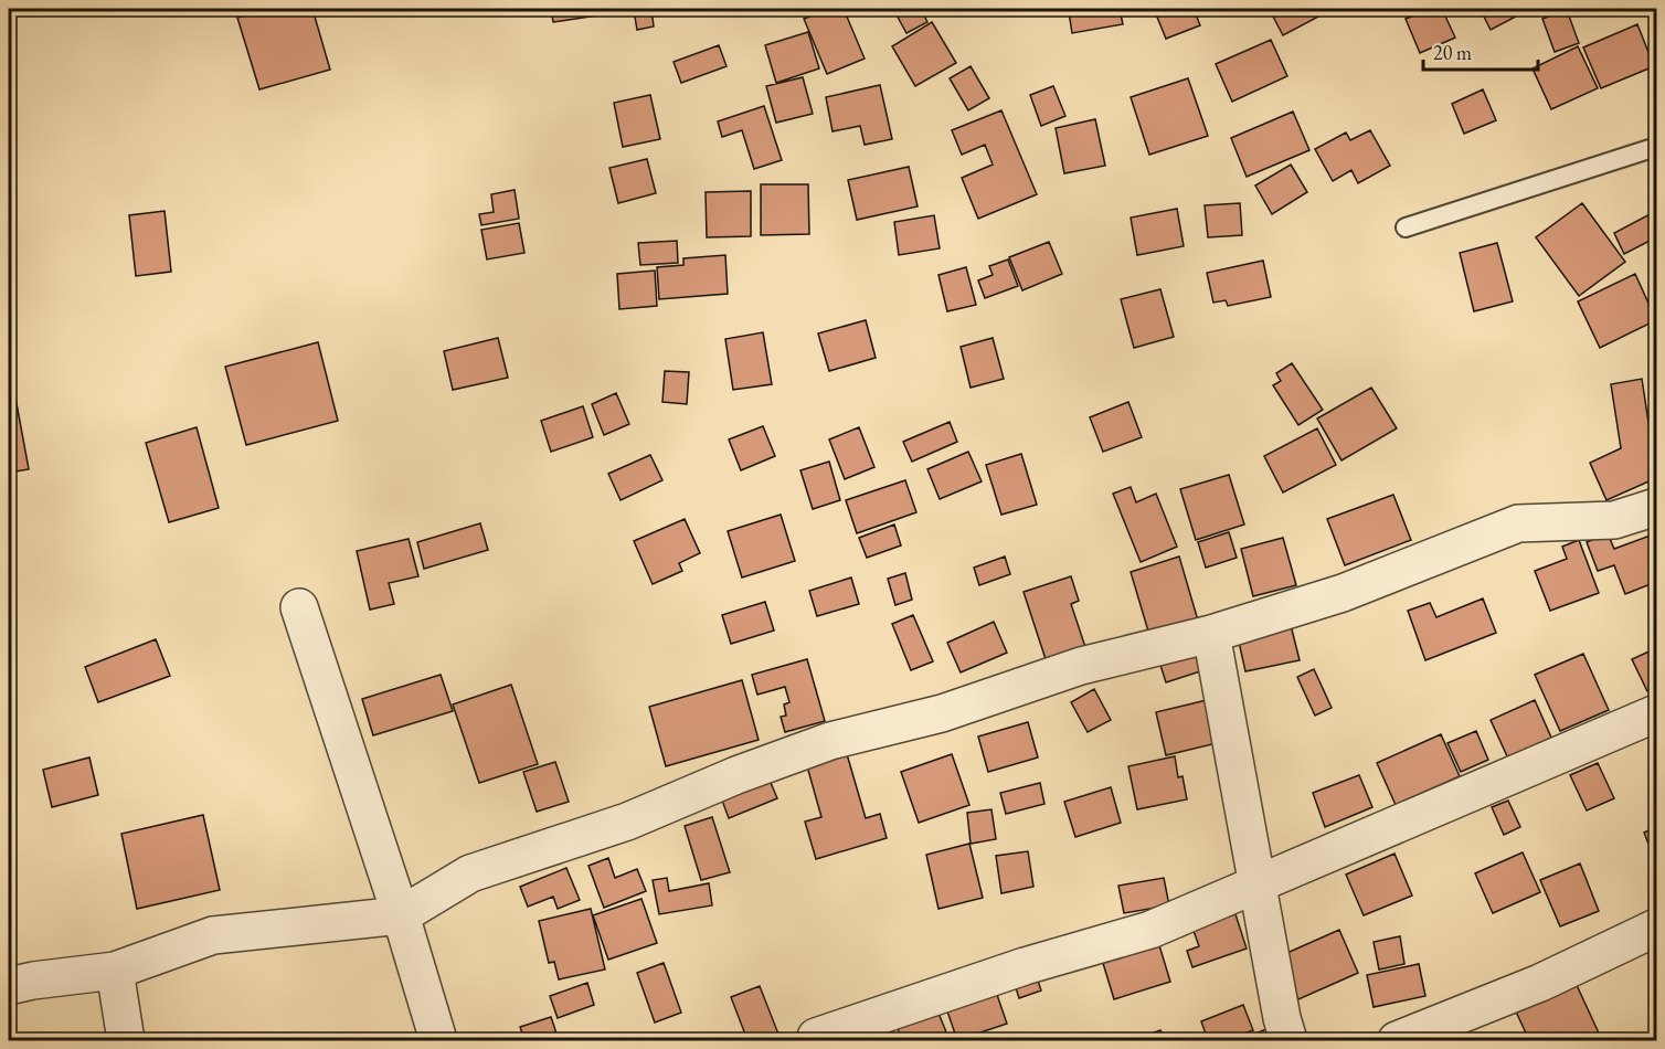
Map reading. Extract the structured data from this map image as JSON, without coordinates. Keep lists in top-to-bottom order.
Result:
{
  "scale_bar": "20 m"
}
